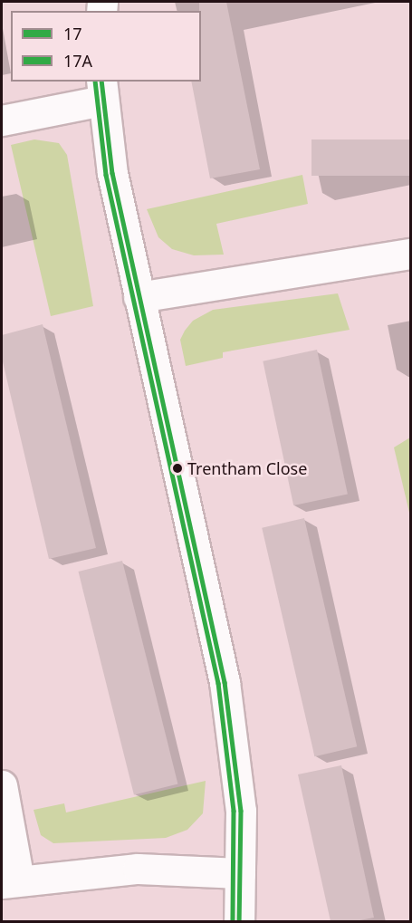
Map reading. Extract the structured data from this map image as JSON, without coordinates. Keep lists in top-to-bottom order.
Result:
{
  "places": ["Trentham Close"],
  "lines": ["transit line 17", "transit line 17A"],
  "legend": ["17", "17A"]
}
